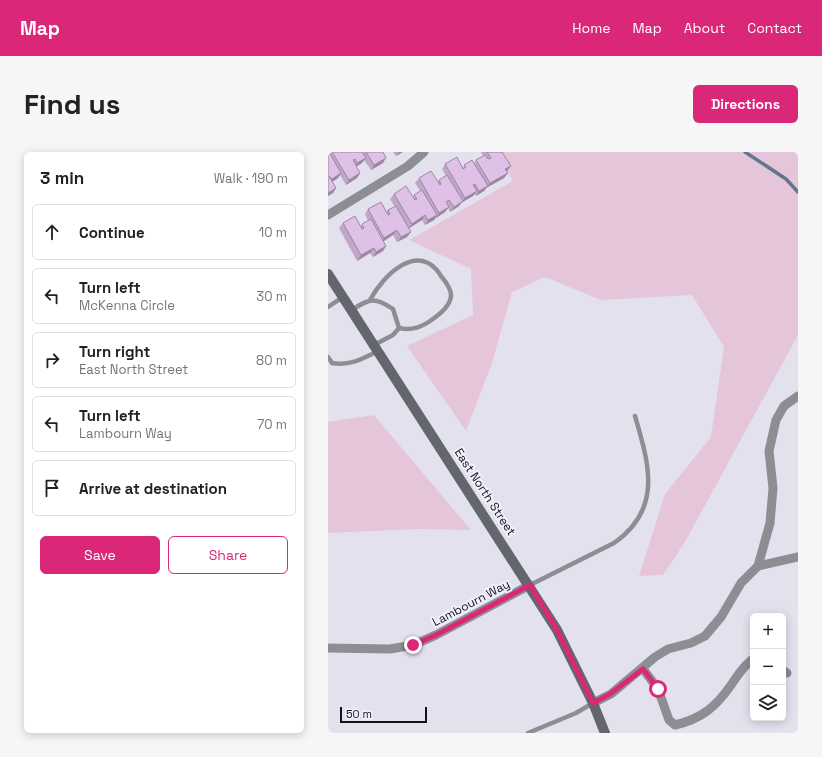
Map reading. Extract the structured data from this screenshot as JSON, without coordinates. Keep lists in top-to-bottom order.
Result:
{
  "streets": {
    "main road": ["East North Street"],
    "street": ["Lambourn Way"]
  },
  "crossings": [
    ["East North Street", "Lambourn Way"]
  ],
  "scale_bar": "50 m",
  "page": {
    "header": "Map",
    "nav": [
      "Home",
      "Map",
      "About",
      "Contact"
    ],
    "buttons": [
      "Directions",
      ["Save", "Share"]
    ],
    "title": "Find us",
    "heading": ["3 min", "Walk · 190 m"],
    "list": [
      ["Continue", "10 m"],
      ["Turn left", "McKenna Circle", "30 m"],
      ["Turn right", "East North Street", "80 m"],
      ["Turn left", "Lambourn Way", "70 m"],
      "Arrive at destination"
    ],
    "map_buttons": ["+", "−"],
    "scale": "50 m"
  }
}
